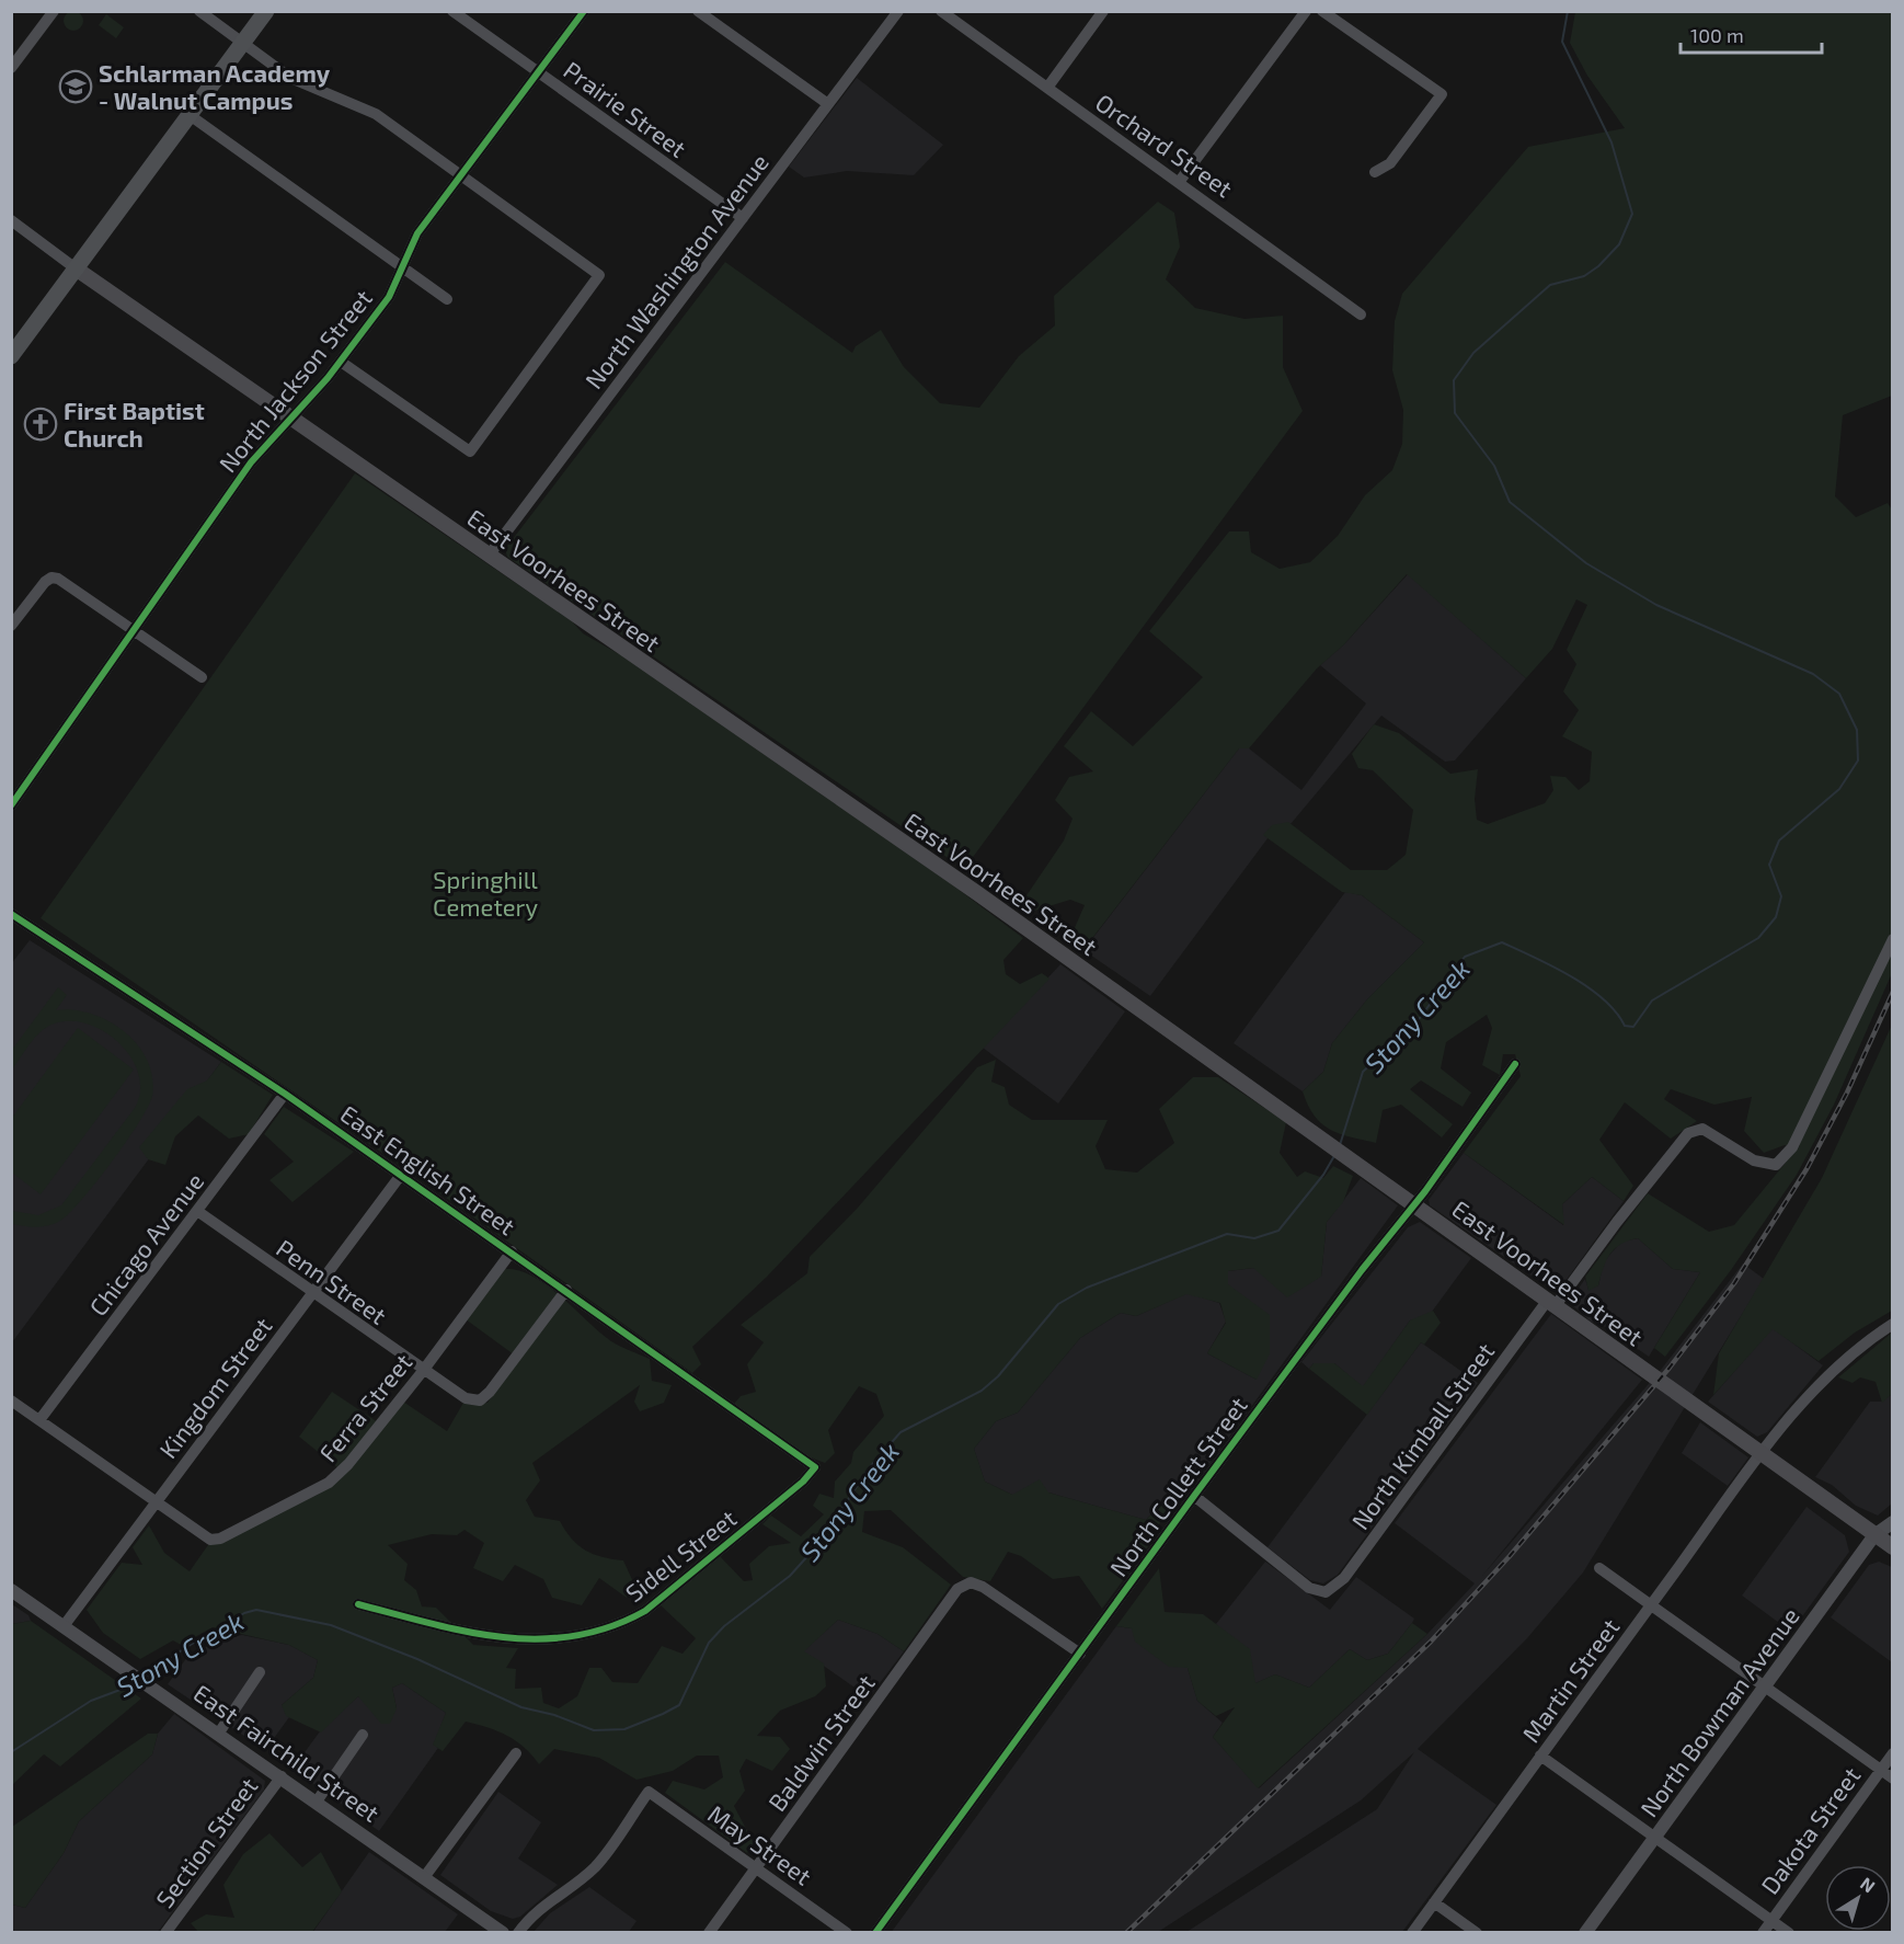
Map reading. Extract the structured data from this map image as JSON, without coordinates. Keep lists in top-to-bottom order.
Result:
{
  "streets": {
    "main road": ["East Voorhees Street"],
    "street": [
      "Prairie Street",
      "Orchard Street",
      "North Washington Avenue",
      "North Jackson Street",
      "East English Street",
      "Chicago Avenue",
      "Penn Street",
      "Kingdom Street",
      "Ferra Street",
      "North Kimball Street",
      "North Collett Street",
      "Sidell Street",
      "Martin Street",
      "North Bowman Avenue",
      "Baldwin Street",
      "East Fairchild Street",
      "Dakota Street",
      "Section Street",
      "May Street"
    ]
  },
  "crossings": [
    ["Prairie Street", "North Washington Avenue"],
    ["Prairie Street", "North Jackson Street"],
    ["North Washington Avenue", "East Voorhees Street"],
    ["North Jackson Street", "East Voorhees Street"],
    ["East Voorhees Street", "North Kimball Street"],
    ["East Voorhees Street", "North Collett Street"],
    ["East Voorhees Street", "Martin Street"],
    ["East Voorhees Street", "North Bowman Avenue"],
    ["East English Street", "Chicago Avenue"],
    ["East English Street", "Penn Street"],
    ["East English Street", "Kingdom Street"],
    ["East English Street", "Ferra Street"],
    ["East English Street", "Sidell Street"],
    ["Chicago Avenue", "Penn Street"],
    ["Penn Street", "Kingdom Street"],
    ["Penn Street", "Ferra Street"],
    ["Kingdom Street", "Ferra Street"],
    ["Kingdom Street", "East Fairchild Street"],
    ["North Kimball Street", "North Collett Street"],
    ["North Collett Street", "Baldwin Street"],
    ["Baldwin Street", "May Street"],
    ["East Fairchild Street", "Section Street"]
  ],
  "water": ["Stony Creek"],
  "parks": ["Springhill Cemetery"],
  "places": {
    "school or university": ["Schlarman Academy - Walnut Campus"],
    "church": ["First Baptist Church"]
  },
  "scale_bar": "100 m",
  "north": "top right"
}
